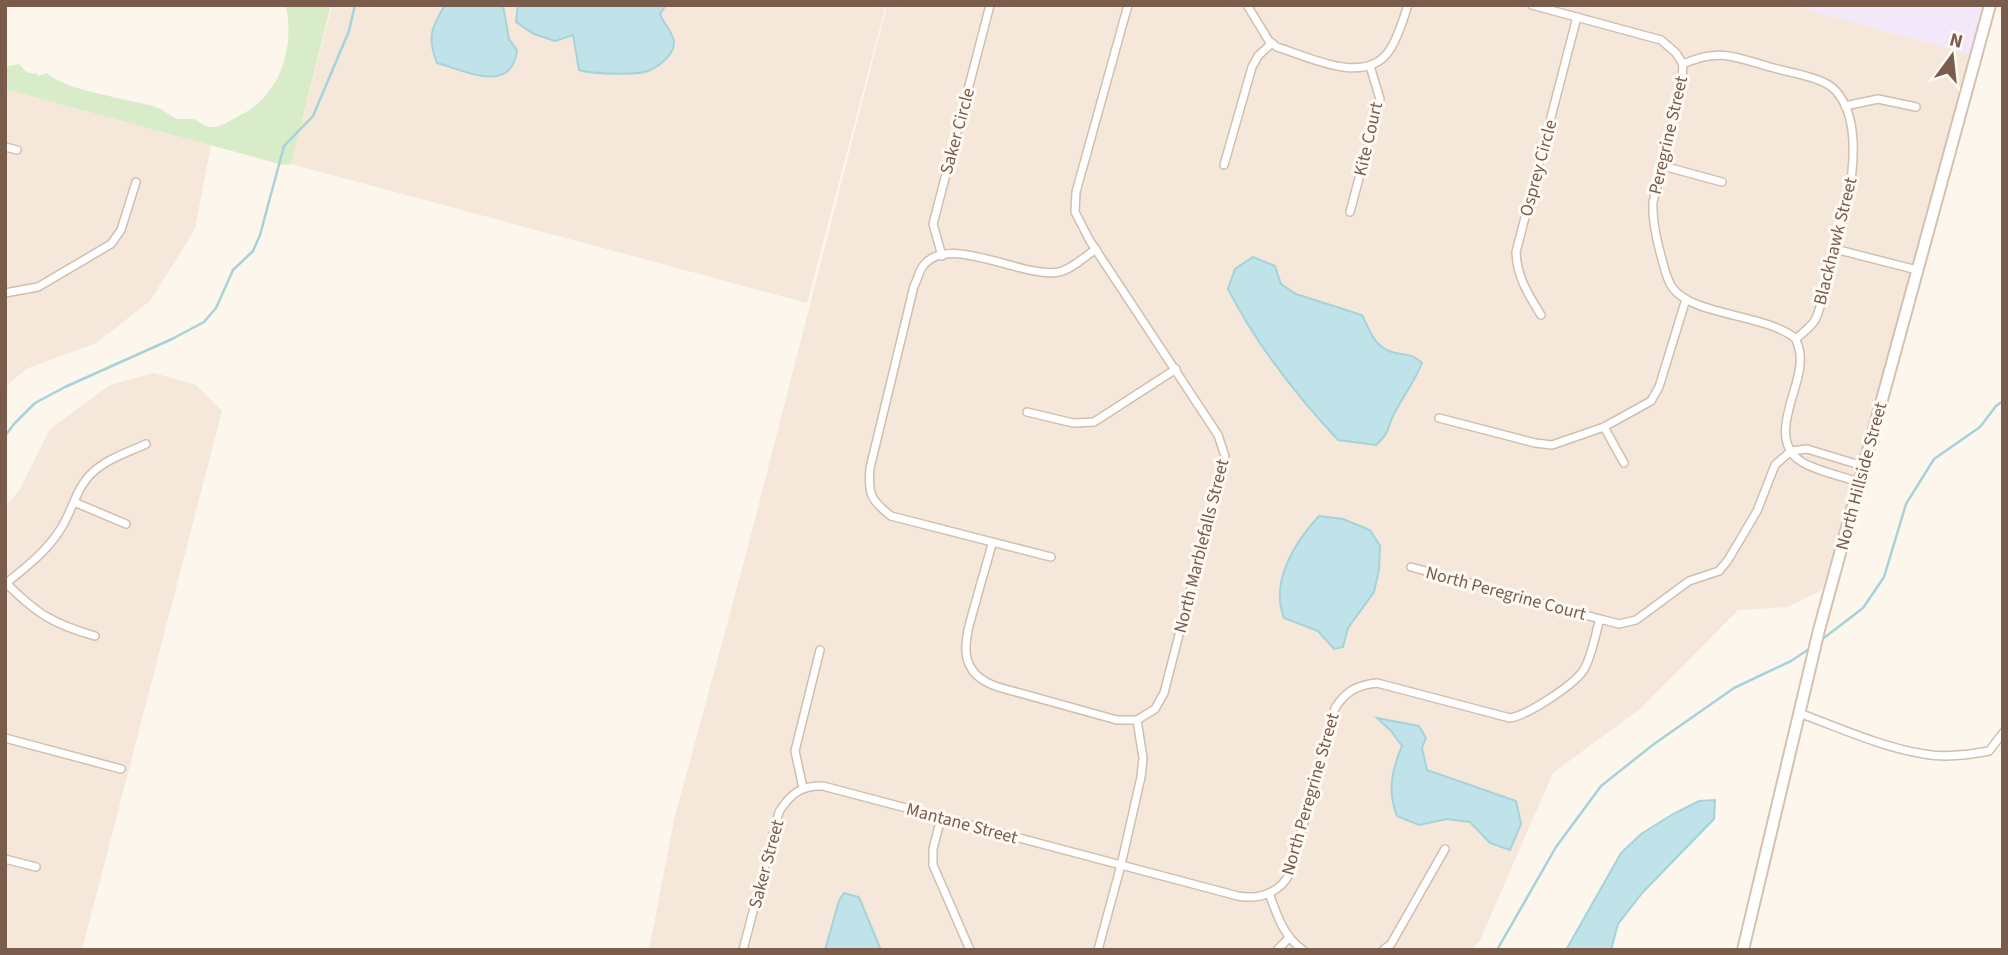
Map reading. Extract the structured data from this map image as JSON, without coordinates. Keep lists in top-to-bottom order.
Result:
{
  "streets": {
    "main road": ["North Hillside Street"],
    "street": [
      "Saker Circle",
      "Peregrine Street",
      "Kite Court",
      "Osprey Circle",
      "Blackhawk Street",
      "North Marblefalls Street",
      "North Peregrine Court",
      "North Peregrine Street",
      "Mantane Street",
      "Saker Street"
    ]
  },
  "crossings": [
    ["North Peregrine Court", "North Peregrine Street"],
    ["North Peregrine Street", "Mantane Street"],
    ["Mantane Street", "Saker Street"]
  ],
  "north": "top"
}
